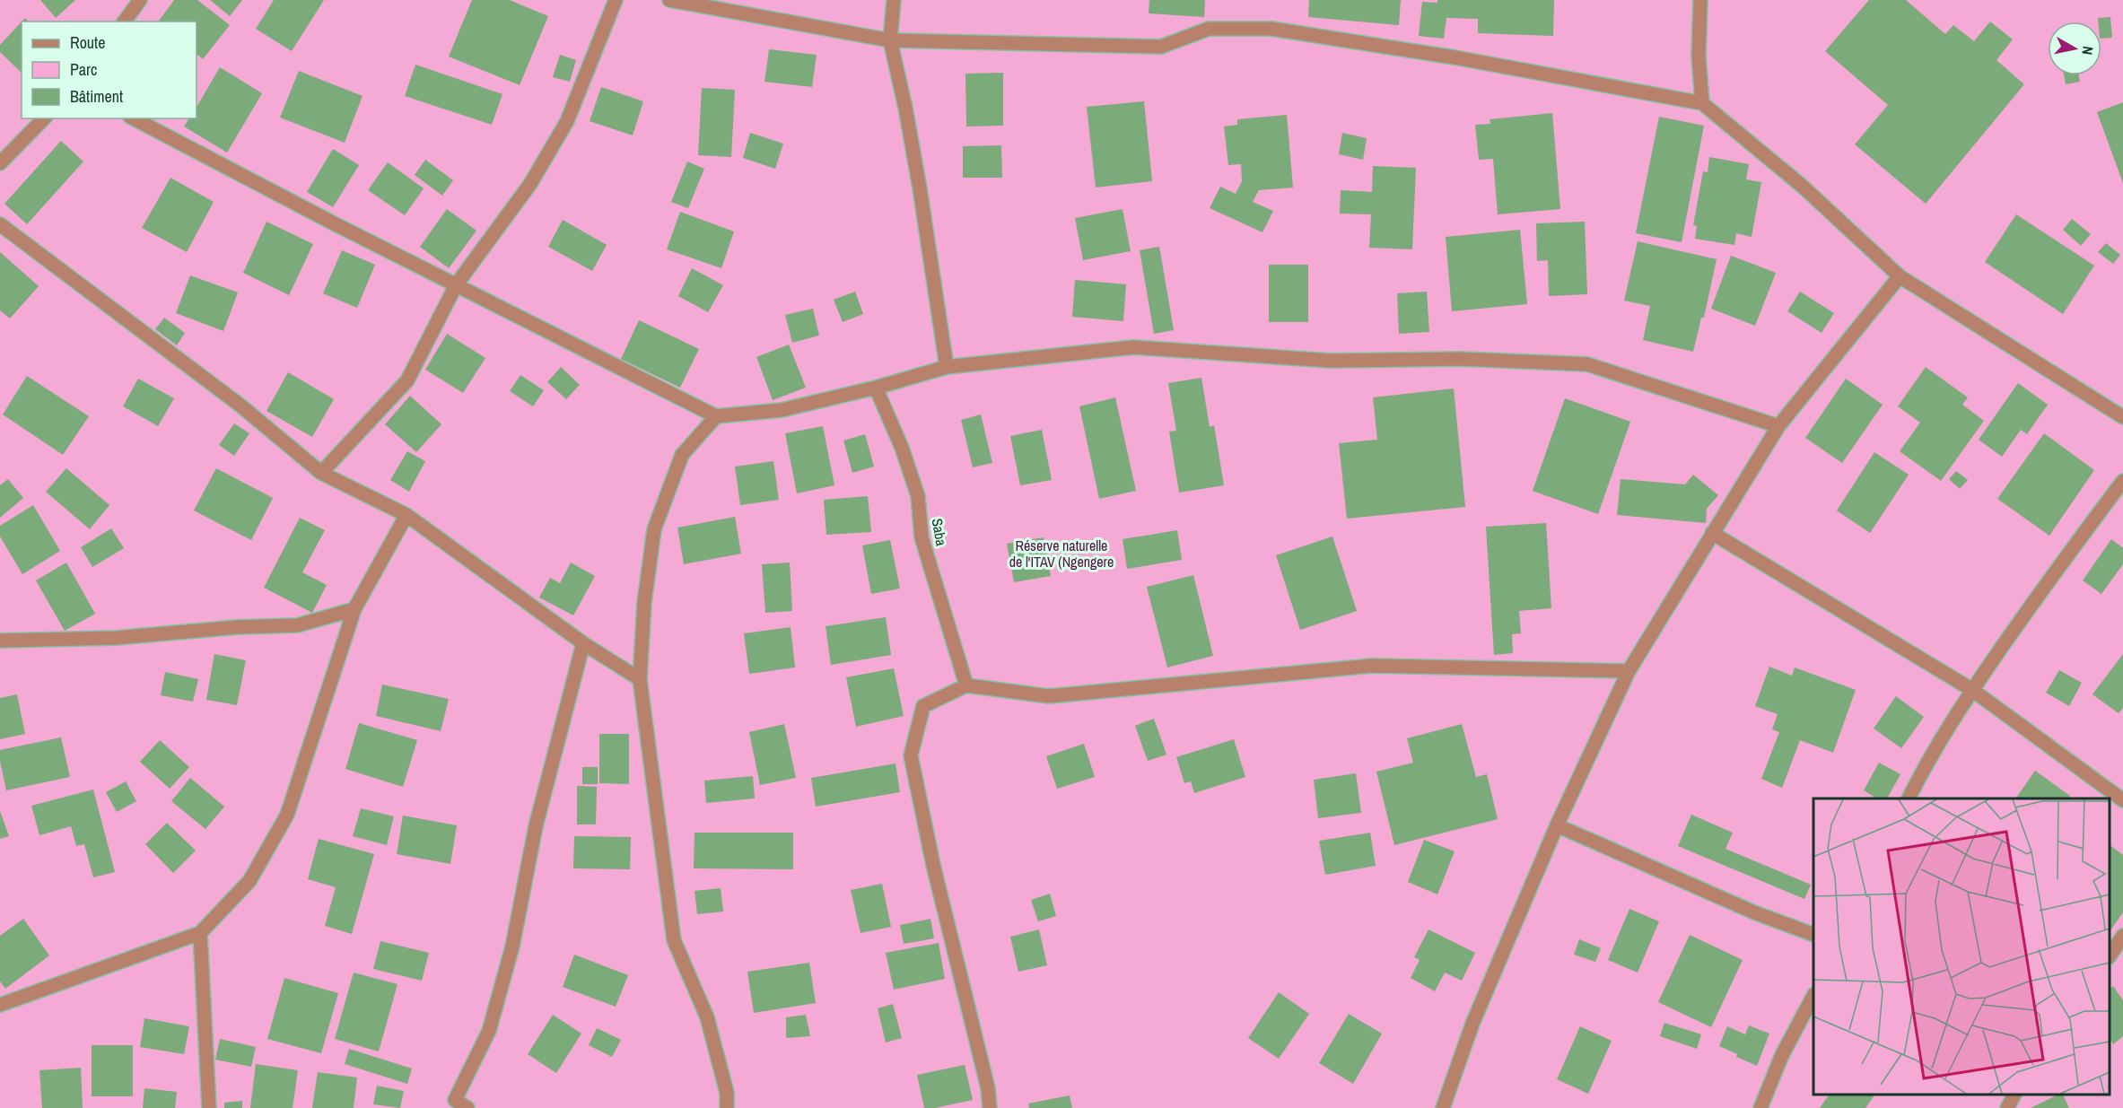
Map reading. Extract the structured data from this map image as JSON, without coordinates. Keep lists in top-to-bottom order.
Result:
{
  "streets": {
    "street": ["Saba"]
  },
  "parks": ["Réserve naturelle de l'ITAV (Ngengere"],
  "legend": ["Route", "Parc", "Bâtiment"],
  "north": "right"
}
